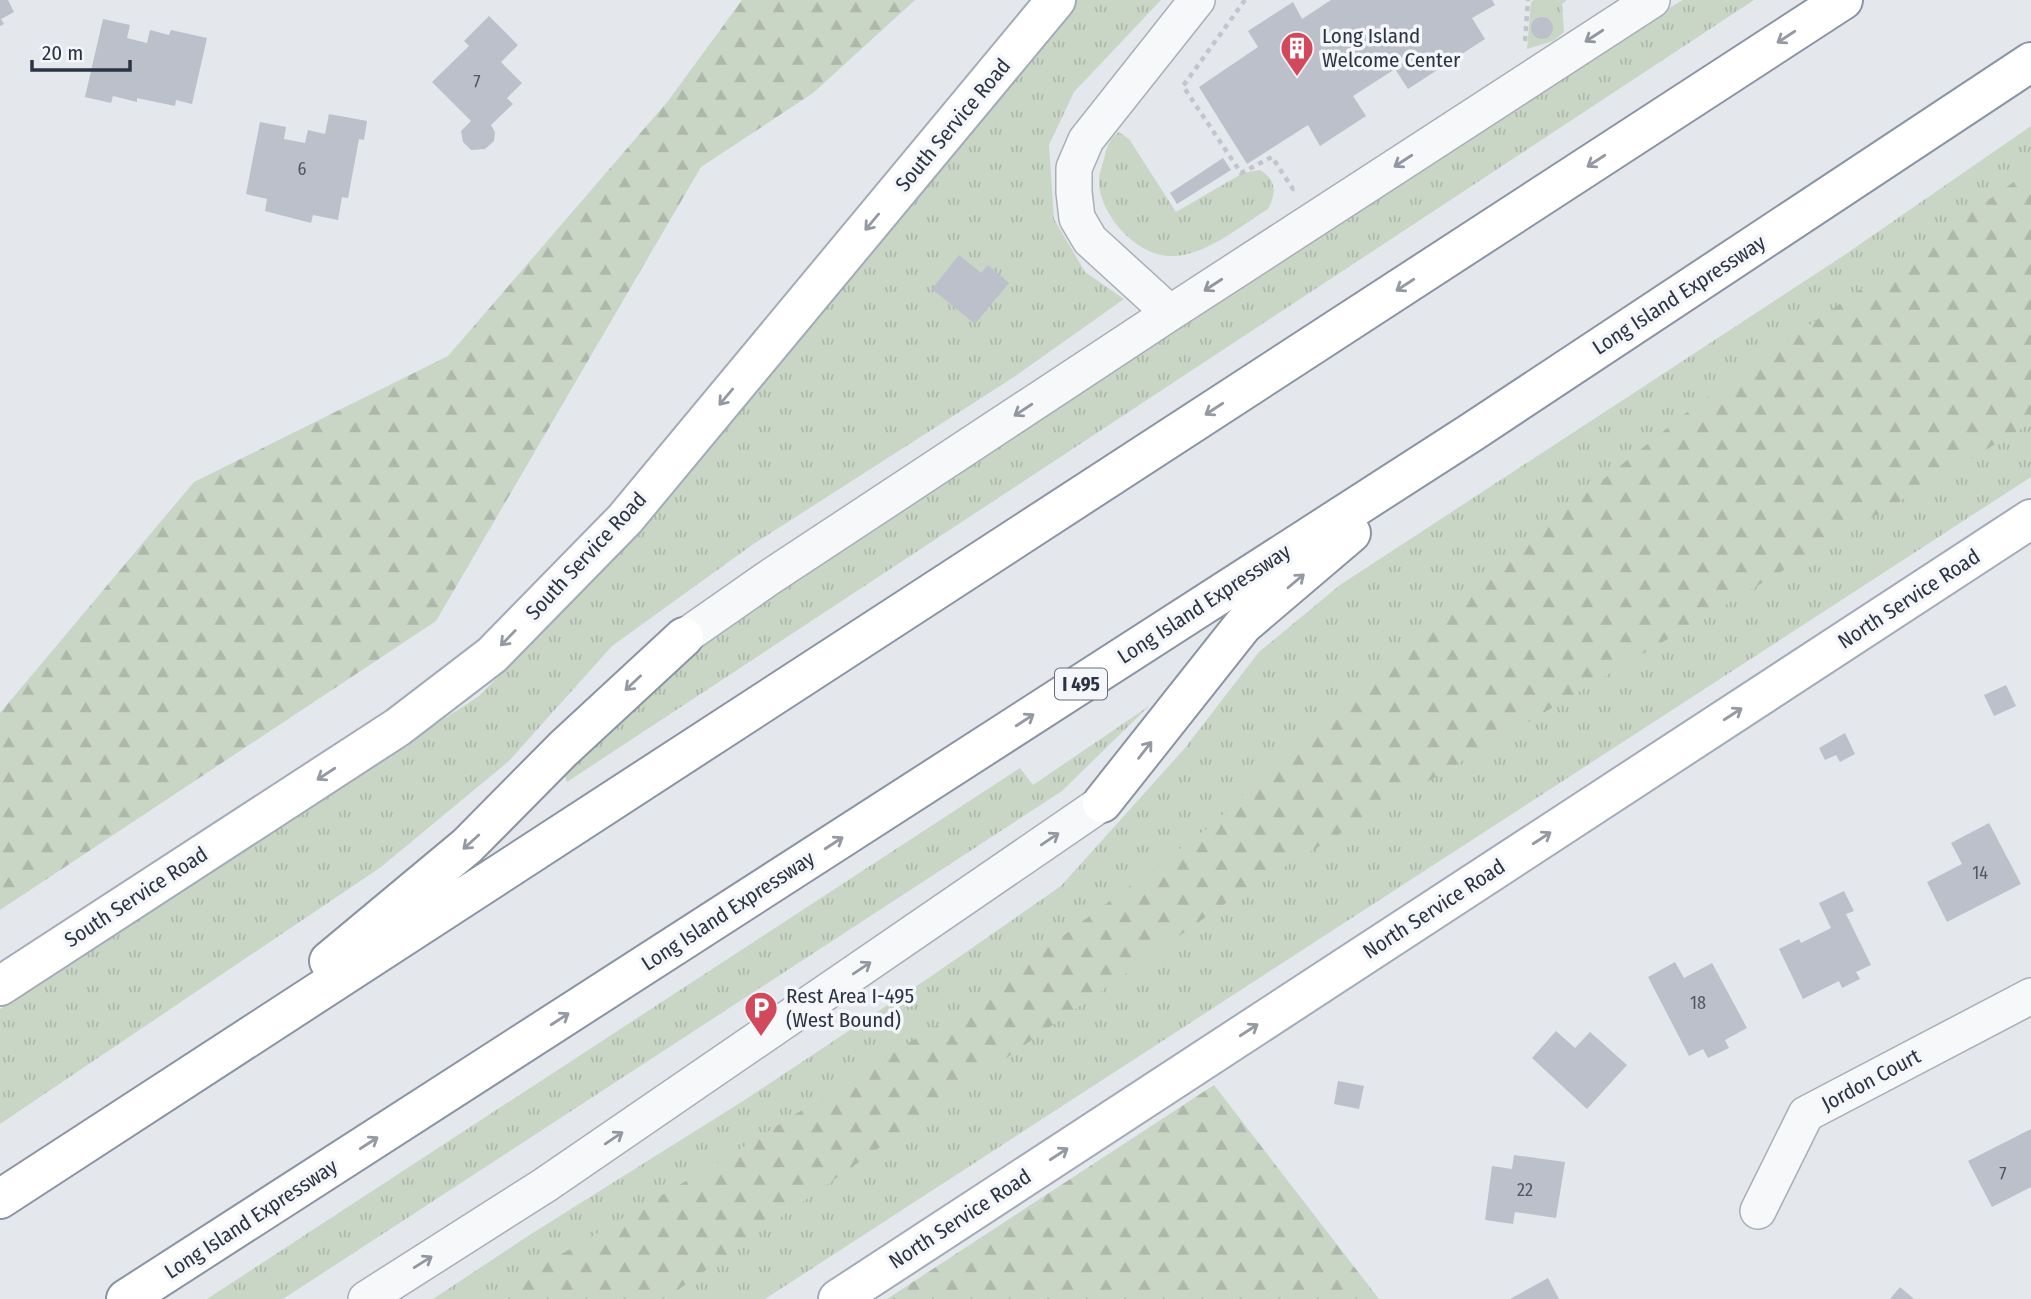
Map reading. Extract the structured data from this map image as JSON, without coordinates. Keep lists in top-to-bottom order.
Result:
{
  "streets": {
    "main road": [
      "South Service Road",
      "Long Island Expressway",
      "North Service Road",
      "I 495"
    ],
    "street": ["Jordon Court"]
  },
  "one_way": ["North Service Road"],
  "places": {
    "building": ["Long Island Welcome Center"],
    "parking": ["Rest Area I-495 (West Bound)"]
  },
  "house_numbers": [
    "7",
    "6",
    "14",
    "18",
    "7",
    "22"
  ],
  "scale_bar": "20 m"
}
